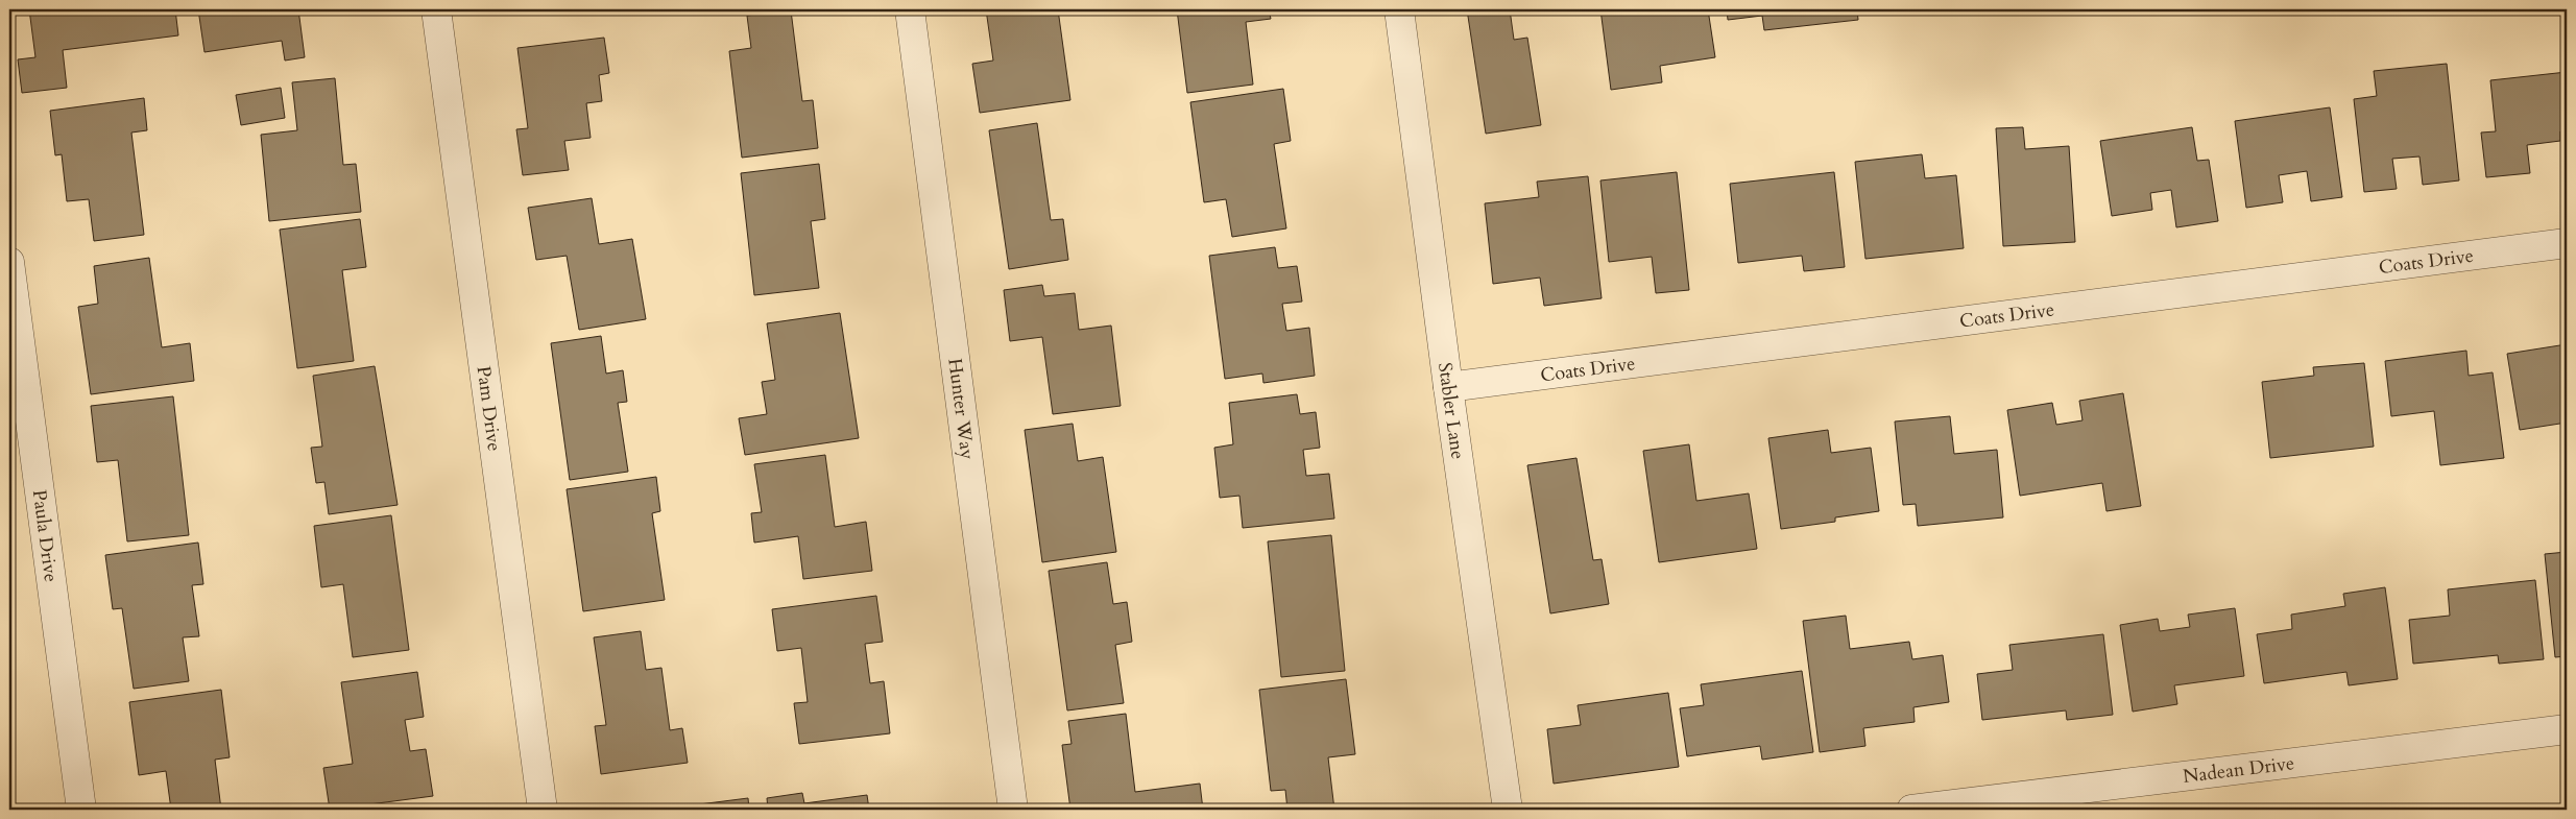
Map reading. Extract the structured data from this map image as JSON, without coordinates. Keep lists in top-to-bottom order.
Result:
{
  "streets": {
    "street": [
      "Coats Drive",
      "Pam Drive",
      "Hunter Way",
      "Stabler Lane",
      "Paula Drive",
      "Nadean Drive"
    ]
  },
  "crossings": [
    ["Coats Drive", "Stabler Lane"]
  ]
}
